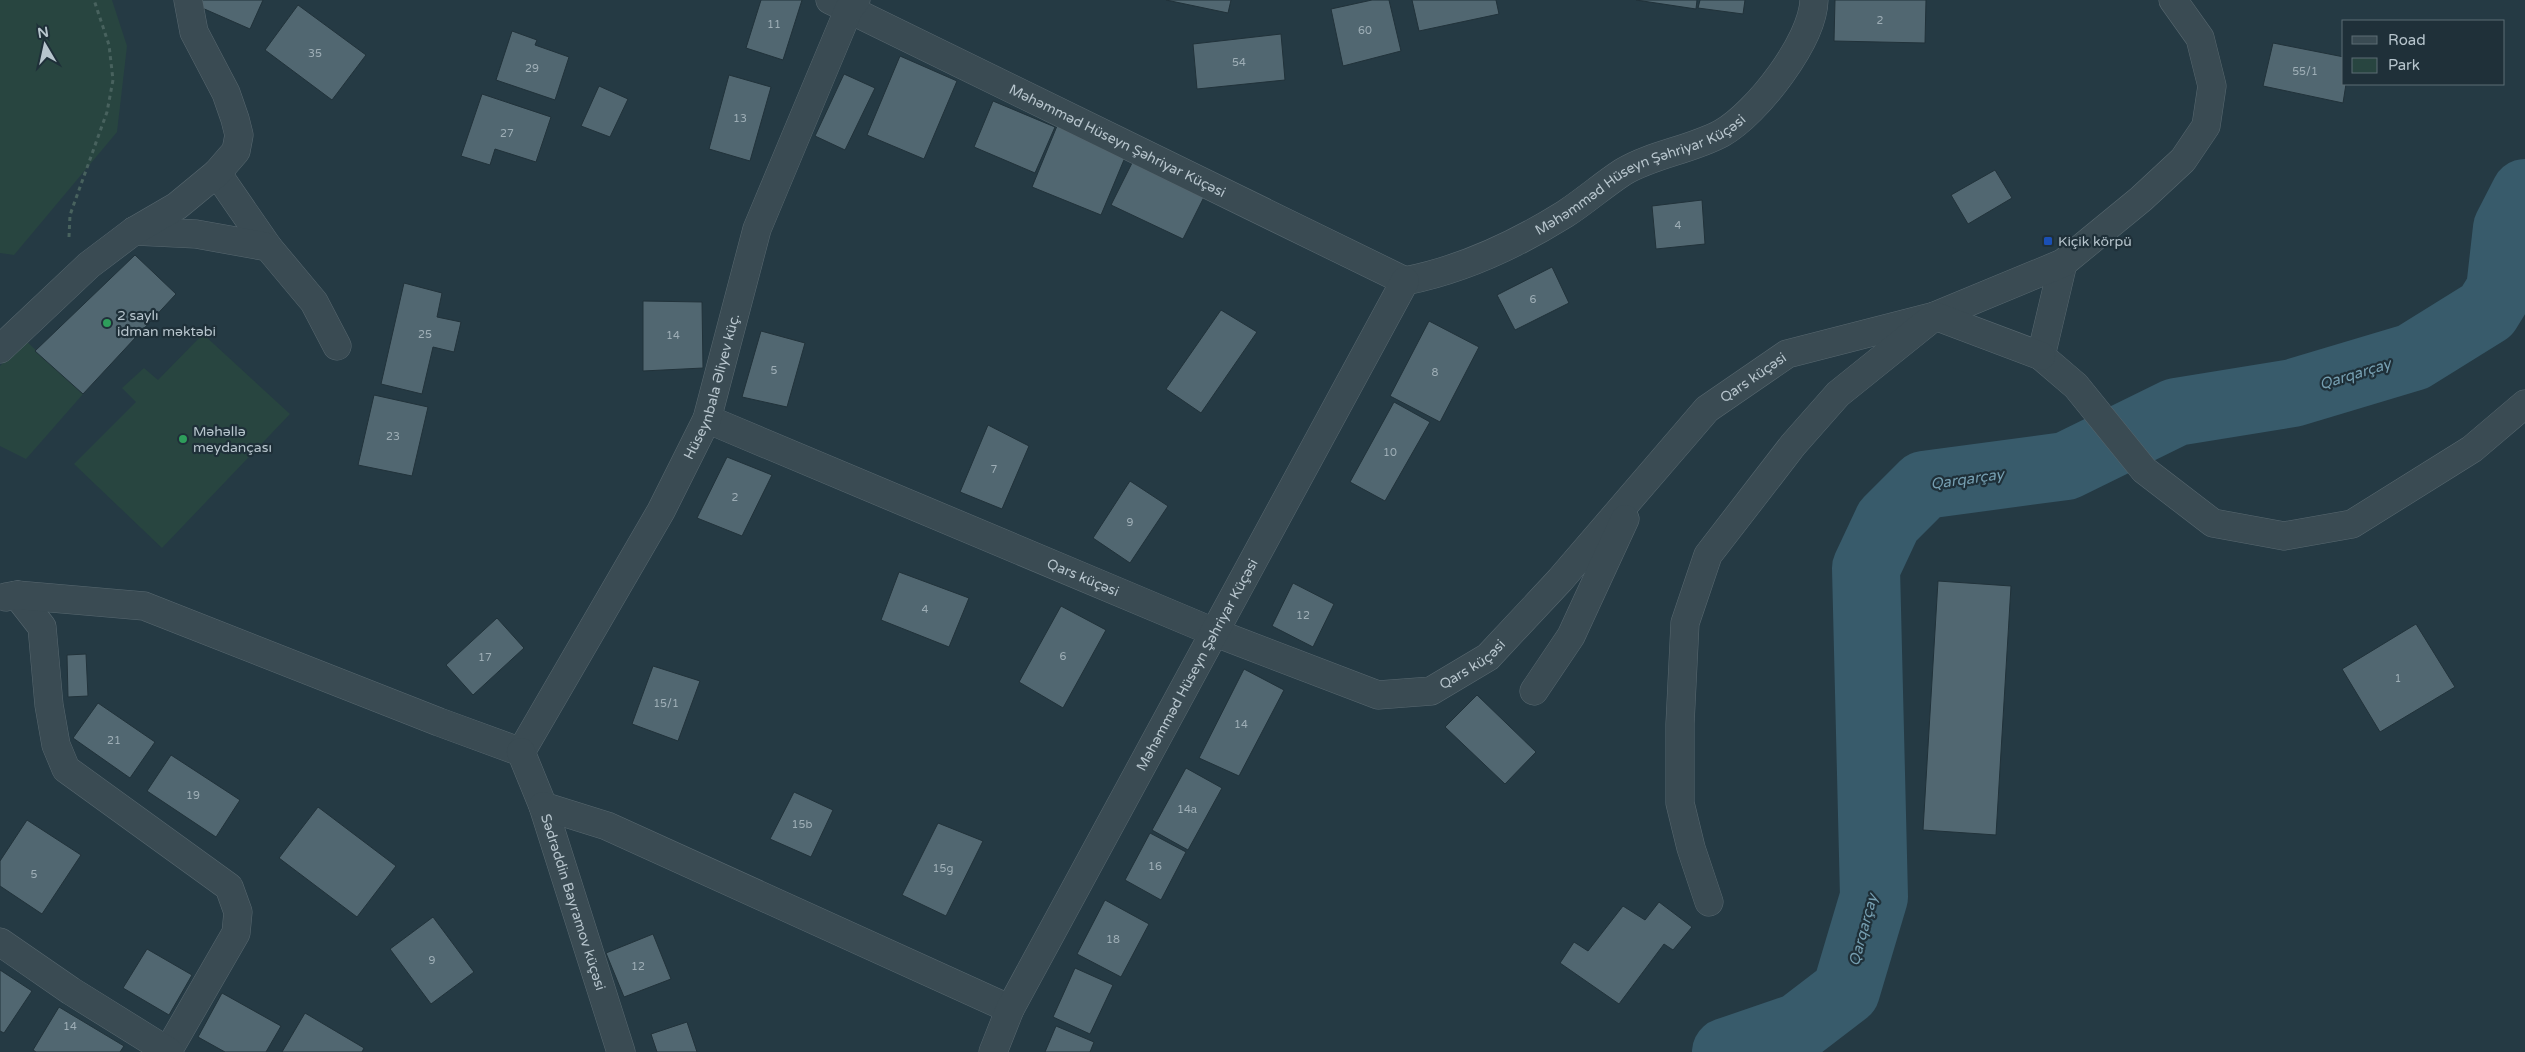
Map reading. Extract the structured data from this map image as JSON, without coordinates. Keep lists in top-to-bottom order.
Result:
{
  "streets": {
    "street": [
      "Məhəmməd Hüseyn Şəhriyar Küçəsi",
      "Qars küçəsi",
      "Hüseynbala Əliyev küç.",
      "Sədrəddin Bayramov küçəsi"
    ]
  },
  "crossings": [
    ["Məhəmməd Hüseyn Şəhriyar Küçəsi", "Qars küçəsi"],
    ["Məhəmməd Hüseyn Şəhriyar Küçəsi", "Hüseynbala Əliyev küç."],
    ["Qars küçəsi", "Hüseynbala Əliyev küç."],
    ["Hüseynbala Əliyev küç.", "Sədrəddin Bayramov küçəsi"]
  ],
  "water": ["Qarqarçay"],
  "places": {
    "transit": ["Kiçik körpü"],
    "other": ["2 saylı idman məktəbi", "Məhəllə meydançası"]
  },
  "house_numbers": [
    "2",
    "11",
    "60",
    "35",
    "54",
    "29",
    "55/1",
    "13",
    "27",
    "4",
    "6",
    "25",
    "14",
    "5",
    "8",
    "23",
    "10",
    "7",
    "2",
    "9",
    "4",
    "12",
    "6",
    "17",
    "1",
    "15/1",
    "14",
    "21",
    "19",
    "14а",
    "15b",
    "16",
    "15g",
    "5",
    "18",
    "9",
    "12",
    "14"
  ],
  "legend": ["Road", "Park"],
  "north": "top"
}
